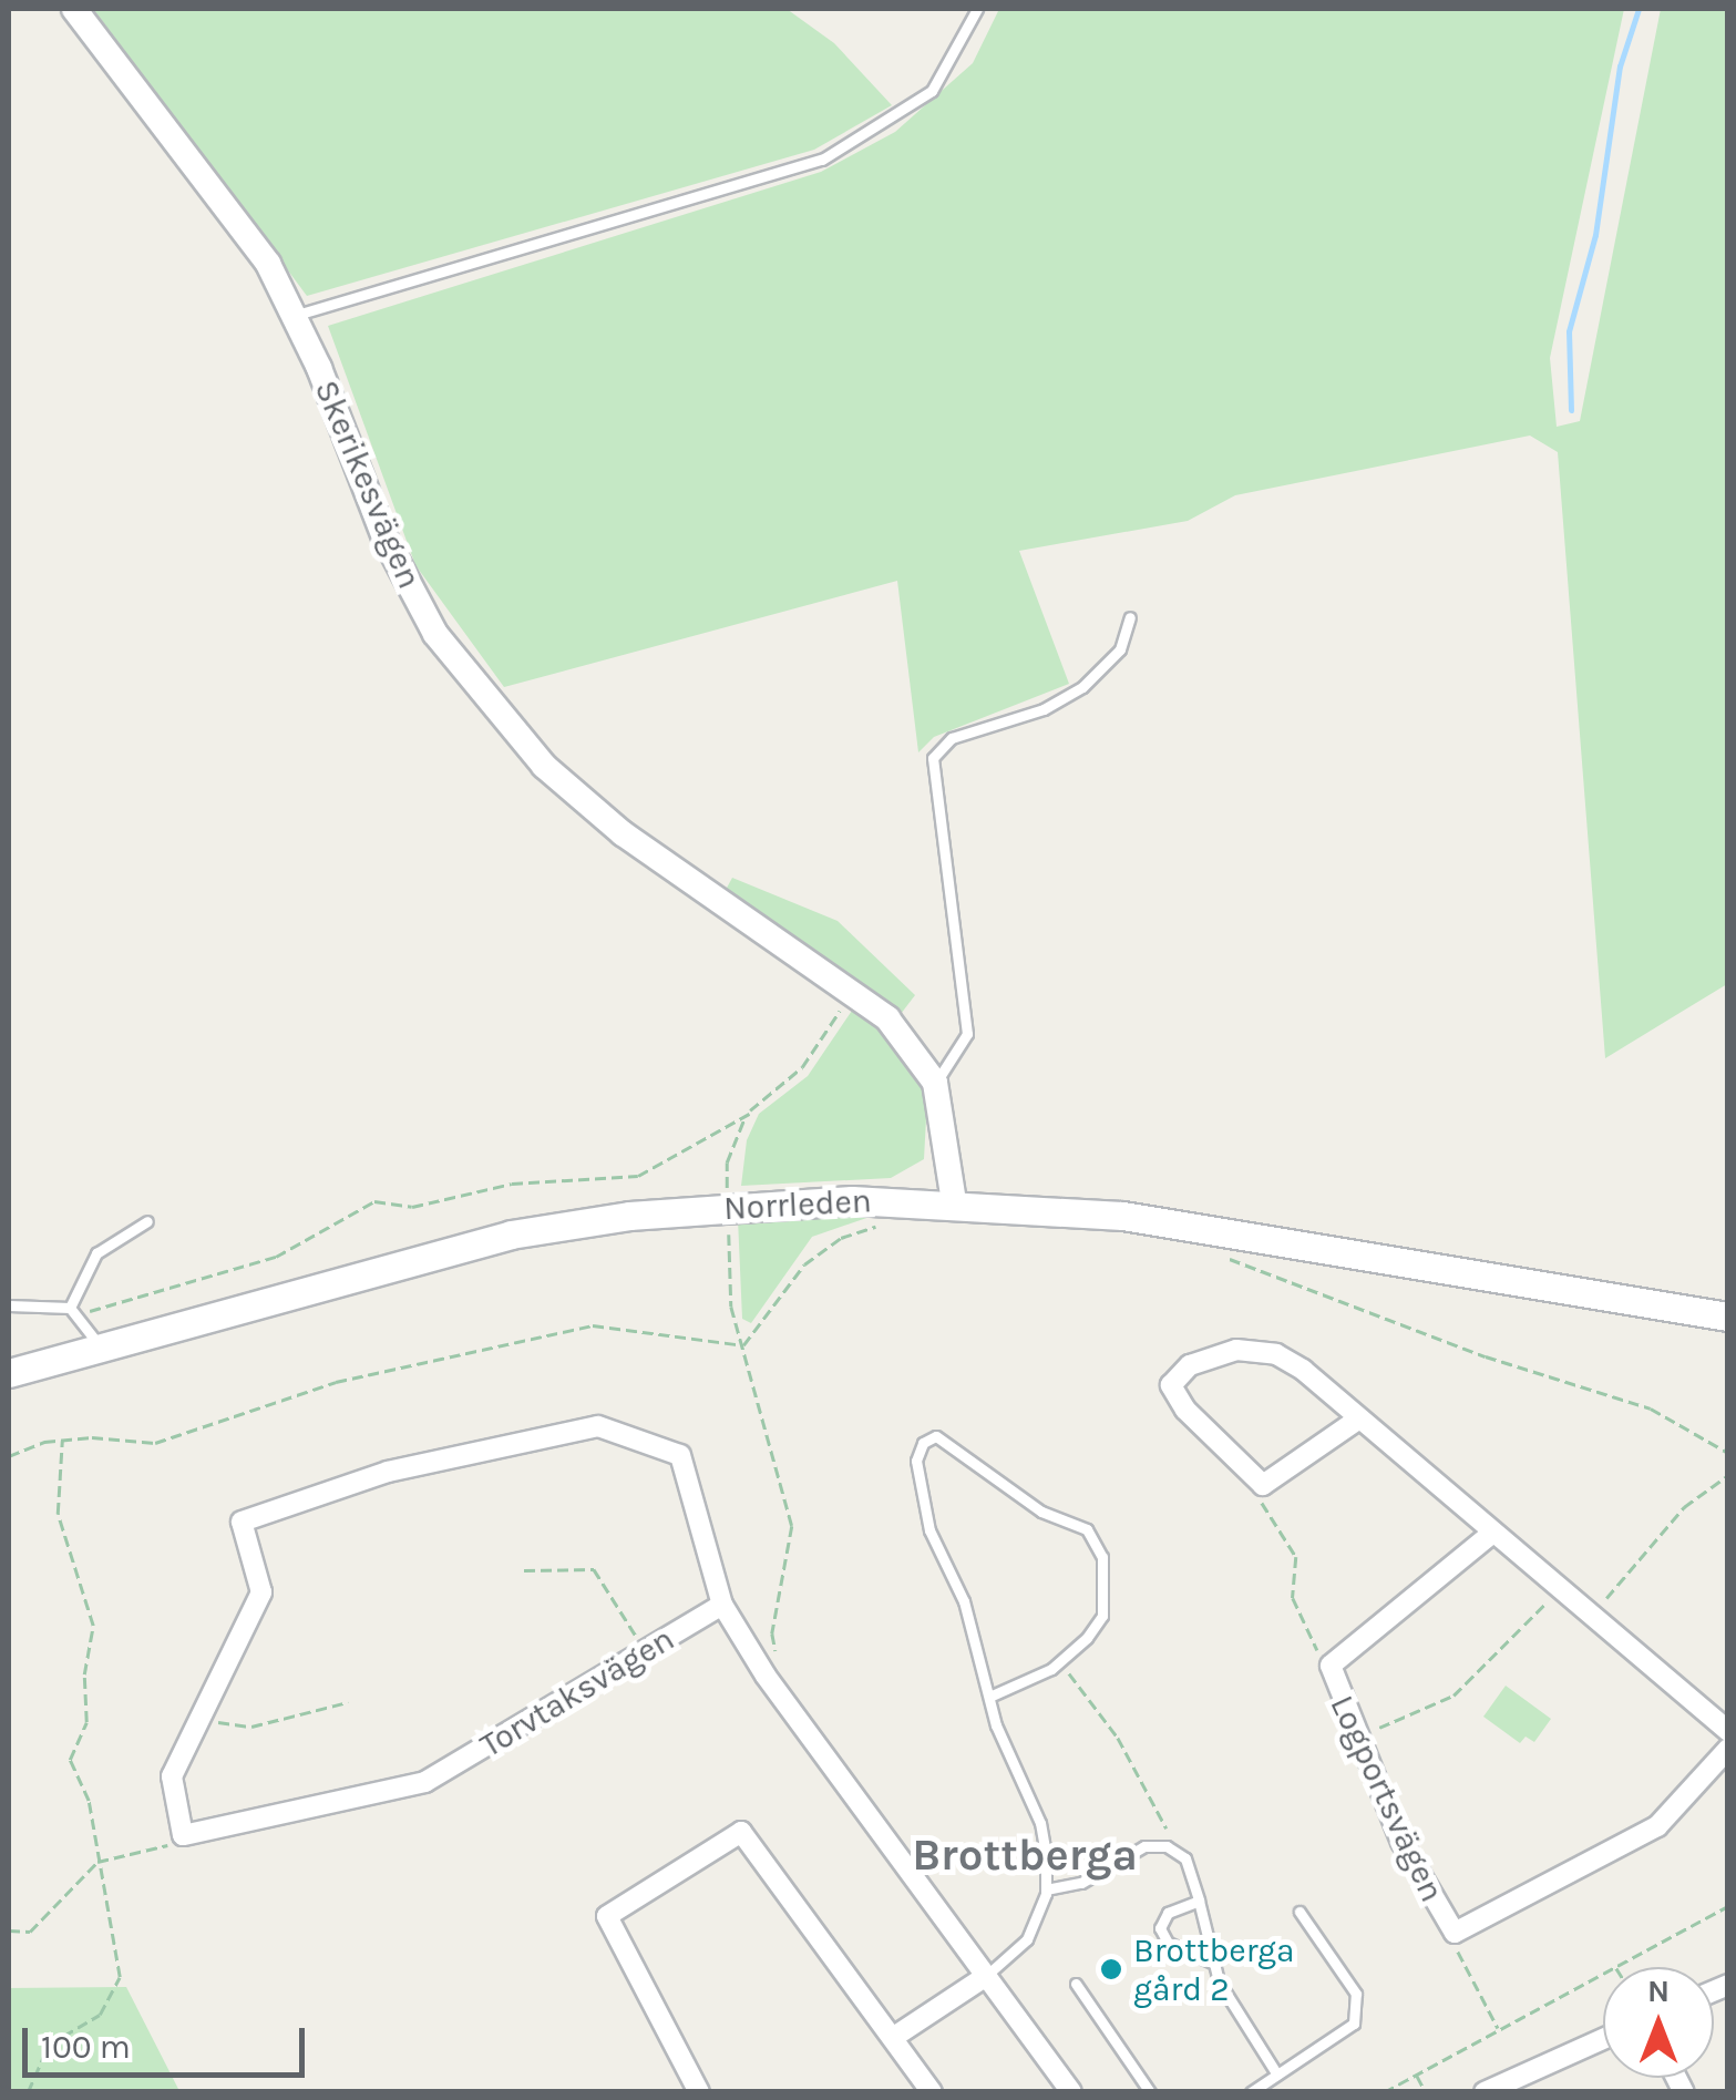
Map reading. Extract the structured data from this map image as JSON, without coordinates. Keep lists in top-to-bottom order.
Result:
{
  "streets": {
    "main road": ["Norrleden"],
    "street": ["Skerikesvägen", "Torvtaksvägen", "Logportsvägen"]
  },
  "crossings": [
    ["Skerikesvägen", "Norrleden"]
  ],
  "districts": ["Brottberga"],
  "places": ["Brottberga gård 2"],
  "scale_bar": "100 m",
  "north": "top"
}
